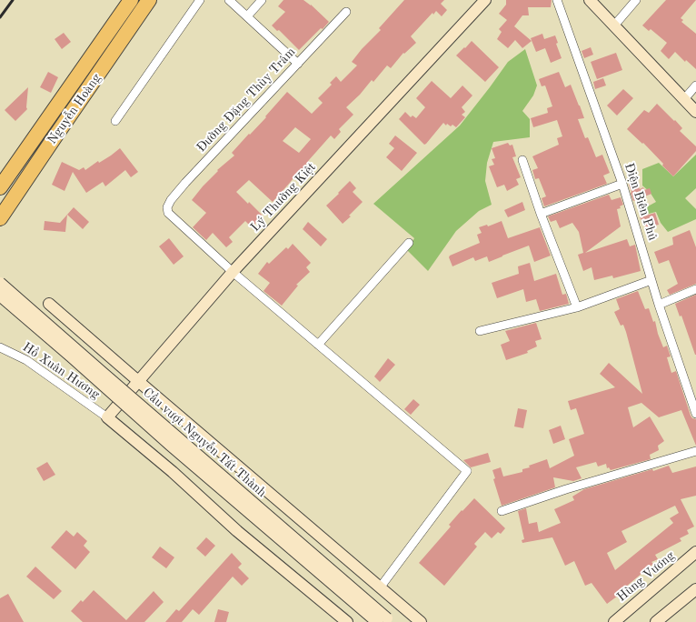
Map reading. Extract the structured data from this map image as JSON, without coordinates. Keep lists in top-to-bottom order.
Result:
{
  "streets": {
    "highway": ["Nguyễn Hoàng"],
    "main road": ["Lý Thường Kiệt", "Cầu vượt Nguyễn Tất Thành", "Hùng Vương"],
    "street": ["Đường Đặng Thùy Trâm", "Điện Biên Phủ", "Hồ Xuân Hương"]
  },
  "crossings": [
    ["Đường Đặng Thùy Trâm", "Lý Thường Kiệt"],
    ["Lý Thường Kiệt", "Hồ Xuân Hương"]
  ]
}
